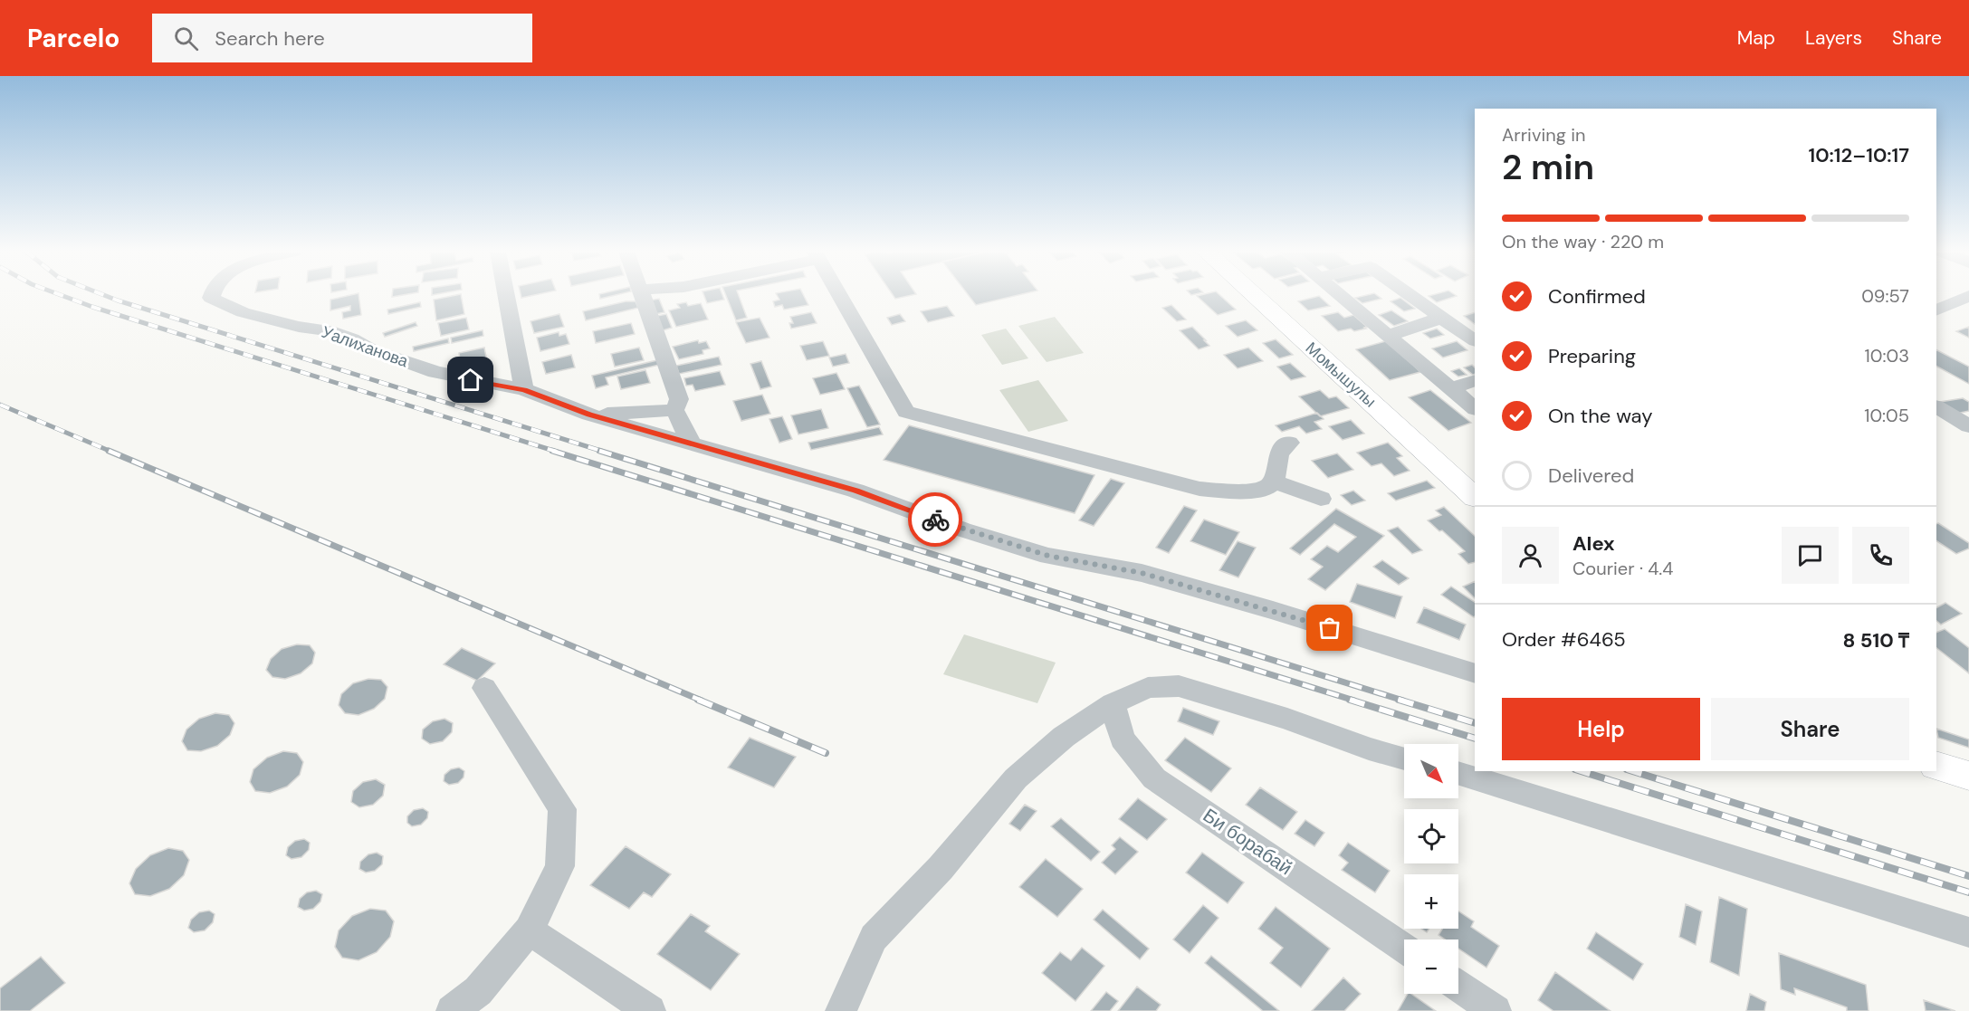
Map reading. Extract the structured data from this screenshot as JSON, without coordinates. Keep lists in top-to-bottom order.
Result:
{
  "streets": {
    "main road": ["Момышулы"],
    "street": ["Уалиханова", "Би борабай"]
  },
  "north": "bottom right",
  "page": {
    "header": "Parcelo",
    "search": "Search here",
    "nav": ["Map", "Layers", "Share"],
    "heading": ["2 min", "Arriving in", "10:12–10:17"],
    "panel": [
      "Alex",
      "Courier · 4.4",
      "Order #6465",
      "8 510 ₸"
    ],
    "bar": "On the way · 220 m",
    "list": [
      ["Confirmed", "09:57"],
      ["Preparing", "10:03"],
      ["On the way", "10:05"],
      "Delivered"
    ],
    "buttons": ["Help", "Share"],
    "map_buttons": ["+", "−"]
  }
}
